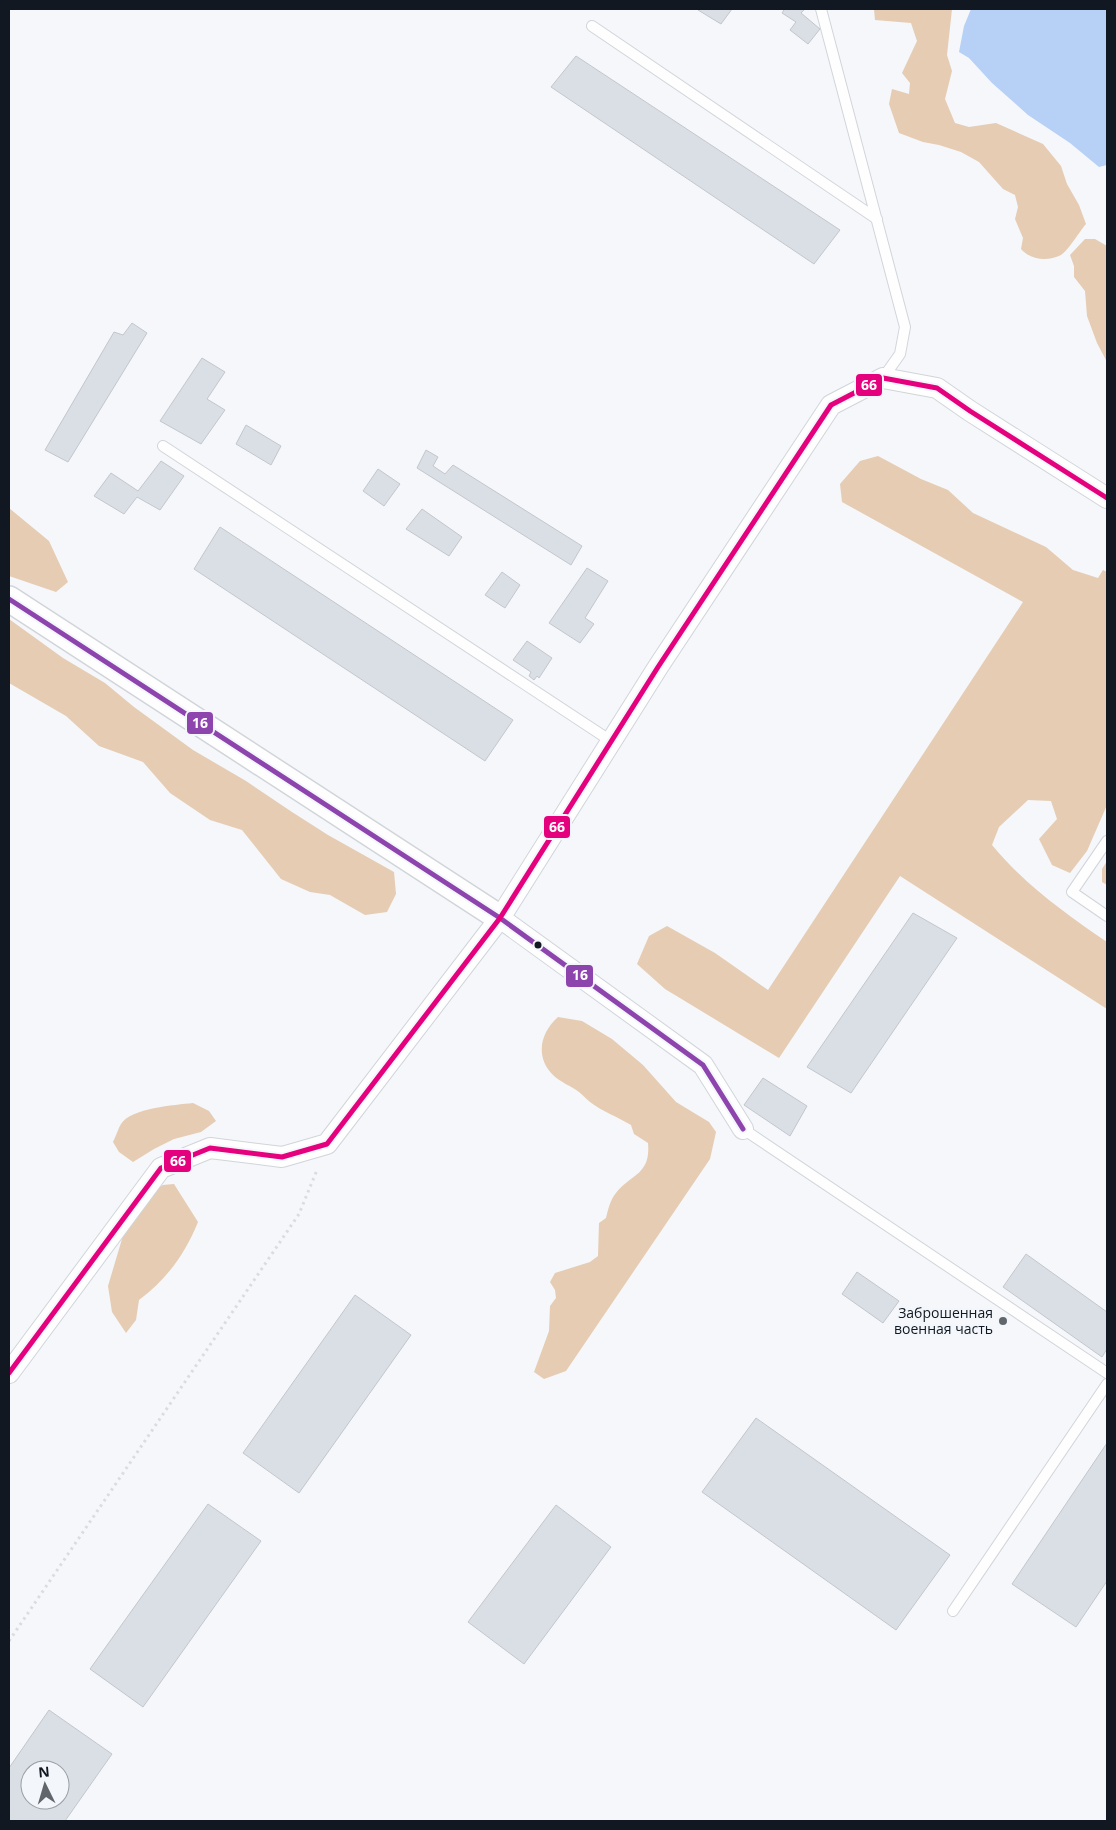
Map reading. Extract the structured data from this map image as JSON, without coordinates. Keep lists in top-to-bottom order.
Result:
{
  "places": ["Заброшенная военная часть"],
  "lines": ["transit line 66", "transit line 16"],
  "north": "top"
}
